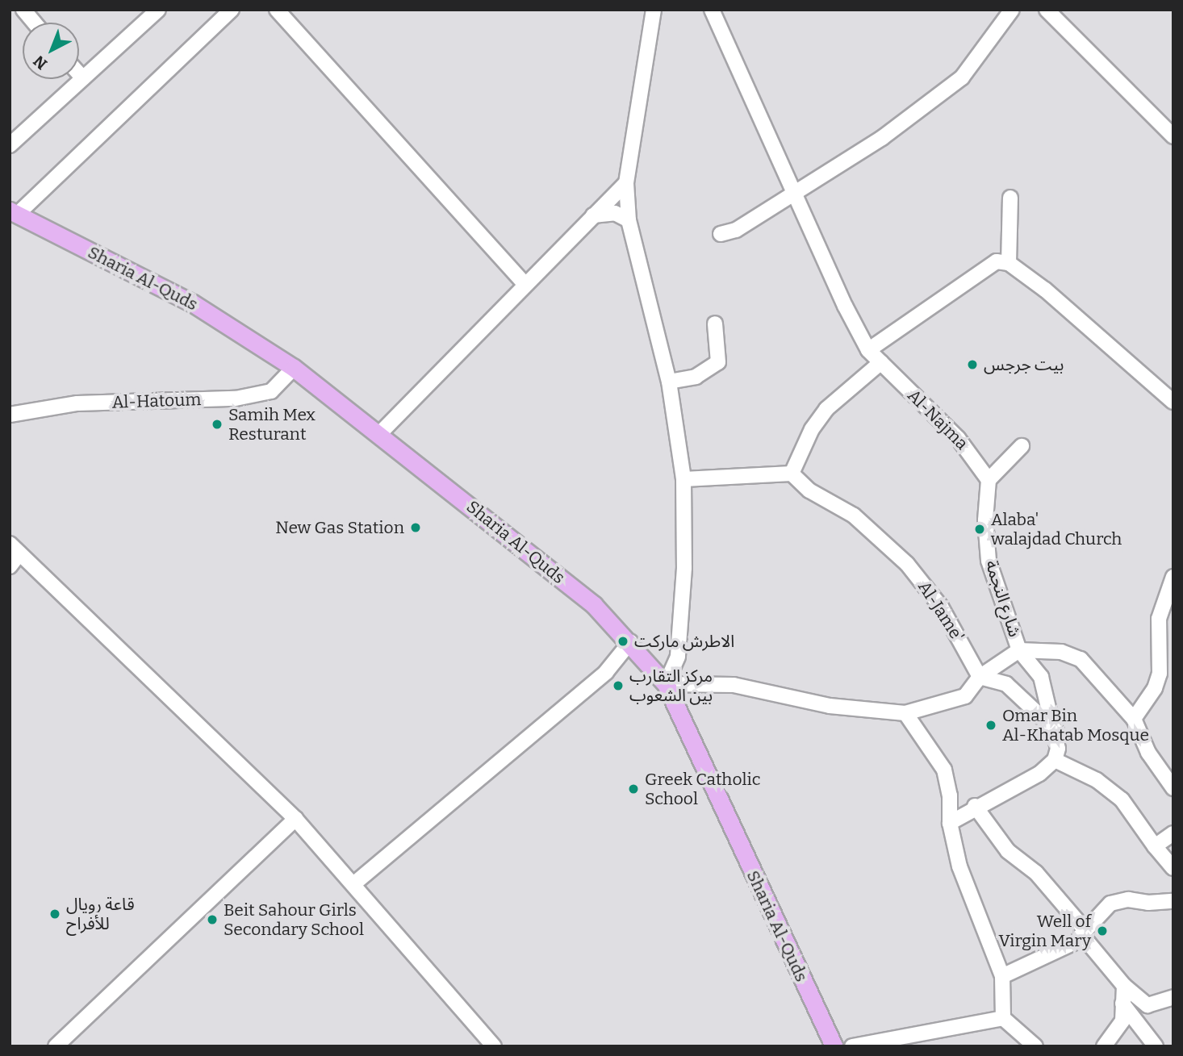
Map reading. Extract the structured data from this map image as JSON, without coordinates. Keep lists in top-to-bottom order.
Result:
{
  "streets": {
    "main road": ["Sharia Al-Quds"],
    "street": [
      "Al-Hatoum",
      "Al-Najma",
      "شارع النجمة",
      "Al-Jame'"
    ]
  },
  "crossings": [
    ["Sharia Al-Quds", "Al-Hatoum"],
    ["Al-Najma", "شارع النجمة"]
  ],
  "places": [
    "بيت جرجس",
    "Samih Mex Resturant",
    "New Gas Station",
    "Alaba' walajdad Church",
    "الاطرش ماركت",
    "مركز التقارب بين الشعوب",
    "Omar Bin Al-Khatab Mosque",
    "Greek Catholic School",
    "قاعة رويال للأفراح",
    "Beit Sahour Girls Secondary School",
    "Well of Virgin Mary"
  ],
  "north": "bottom left"
}
